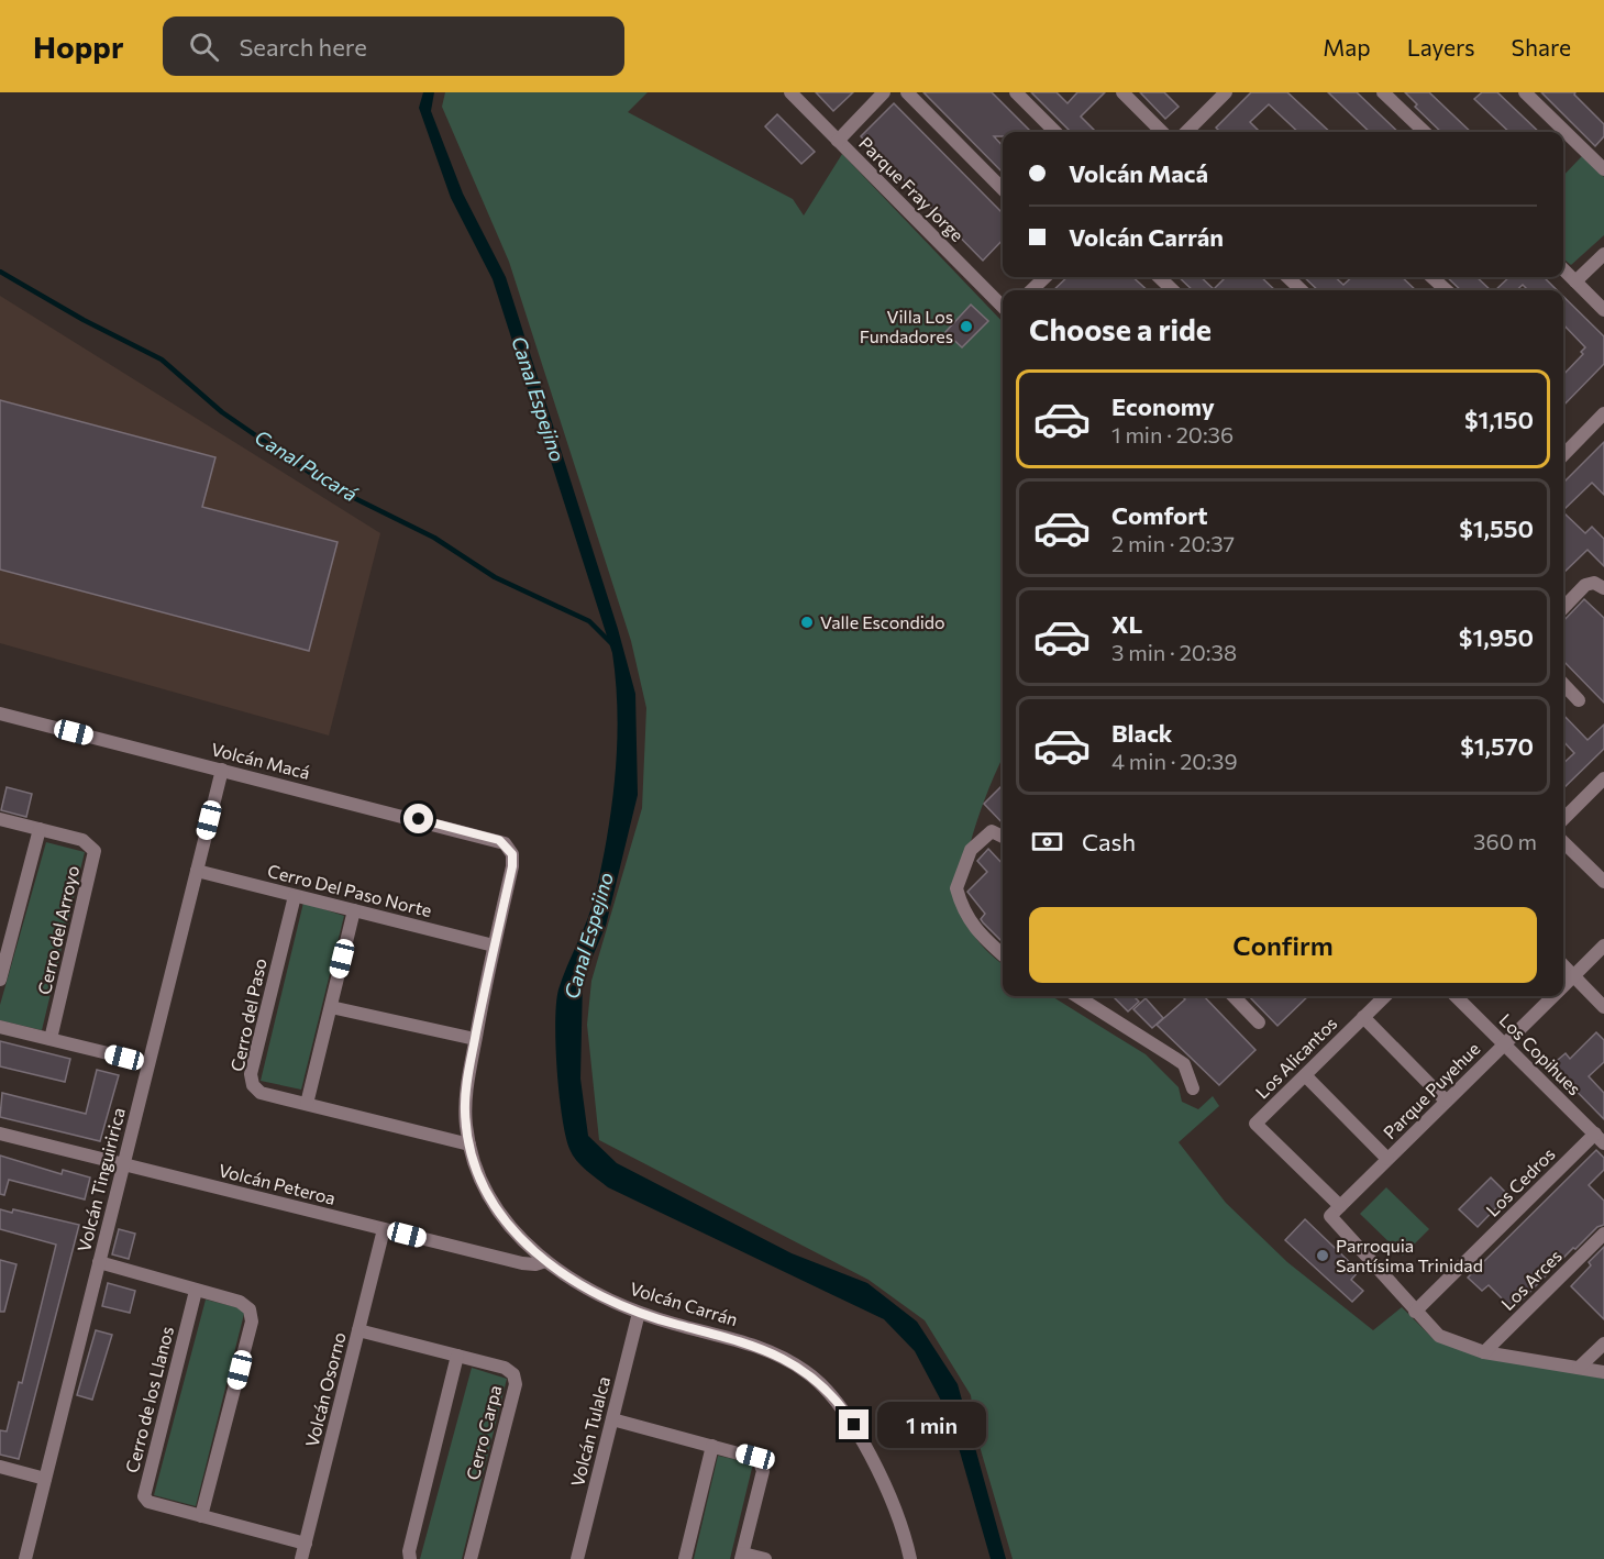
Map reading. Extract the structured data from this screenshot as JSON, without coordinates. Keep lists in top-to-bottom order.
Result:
{
  "streets": {
    "street": [
      "Parque Fray Jorge",
      "Volcán Macá",
      "Cerro Del Paso Norte",
      "Cerro del Arroyo",
      "Cerro del Paso",
      "Los Copihues",
      "Los Alicantos",
      "Parque Puyehue",
      "Volcán Tinguiririca",
      "Los Cedros",
      "Volcán Peteroa",
      "Los Arces",
      "Volcán Carrán",
      "Volcán Osorno",
      "Cerro de los Llanos",
      "Volcán Tulalca",
      "Cerro Carpa"
    ]
  },
  "crossings": [
    ["Volcán Macá", "Volcán Tinguiririca"],
    ["Volcán Macá", "Volcán Carrán"],
    ["Cerro Del Paso Norte", "Cerro del Paso"],
    ["Cerro Del Paso Norte", "Volcán Tinguiririca"],
    ["Cerro Del Paso Norte", "Volcán Carrán"],
    ["Cerro del Paso", "Volcán Carrán"],
    ["Los Copihues", "Parque Puyehue"],
    ["Los Copihues", "Los Cedros"],
    ["Los Alicantos", "Parque Puyehue"],
    ["Volcán Tinguiririca", "Volcán Peteroa"],
    ["Volcán Peteroa", "Volcán Carrán"],
    ["Volcán Peteroa", "Volcán Osorno"],
    ["Volcán Carrán", "Volcán Tulalca"],
    ["Volcán Osorno", "Cerro de los Llanos"],
    ["Volcán Osorno", "Cerro Carpa"]
  ],
  "water": ["Canal Espejino", "Canal Pucará"],
  "places": ["Villa Los Fundadores", "Valle Escondido", "Parroquia Santísima Trinidad"],
  "page": {
    "header": "Hoppr",
    "search": "Search here",
    "nav": ["Map", "Layers", "Share"],
    "banner": ["Volcán Macá", "Volcán Carrán"],
    "heading": "Choose a ride",
    "list": [
      {
        "name": "Economy",
        "note": "1 min · 20:36",
        "value": "$1,150"
      },
      {
        "name": "Comfort",
        "note": "2 min · 20:37",
        "value": "$1,550"
      },
      {
        "name": "XL",
        "note": "3 min · 20:38",
        "value": "$1,950"
      },
      {
        "name": "Black",
        "note": "4 min · 20:39",
        "value": "$1,570"
      }
    ],
    "pay": ["Cash", "360 m"],
    "buttons": "Confirm",
    "bubble": "1 min"
  }
}
